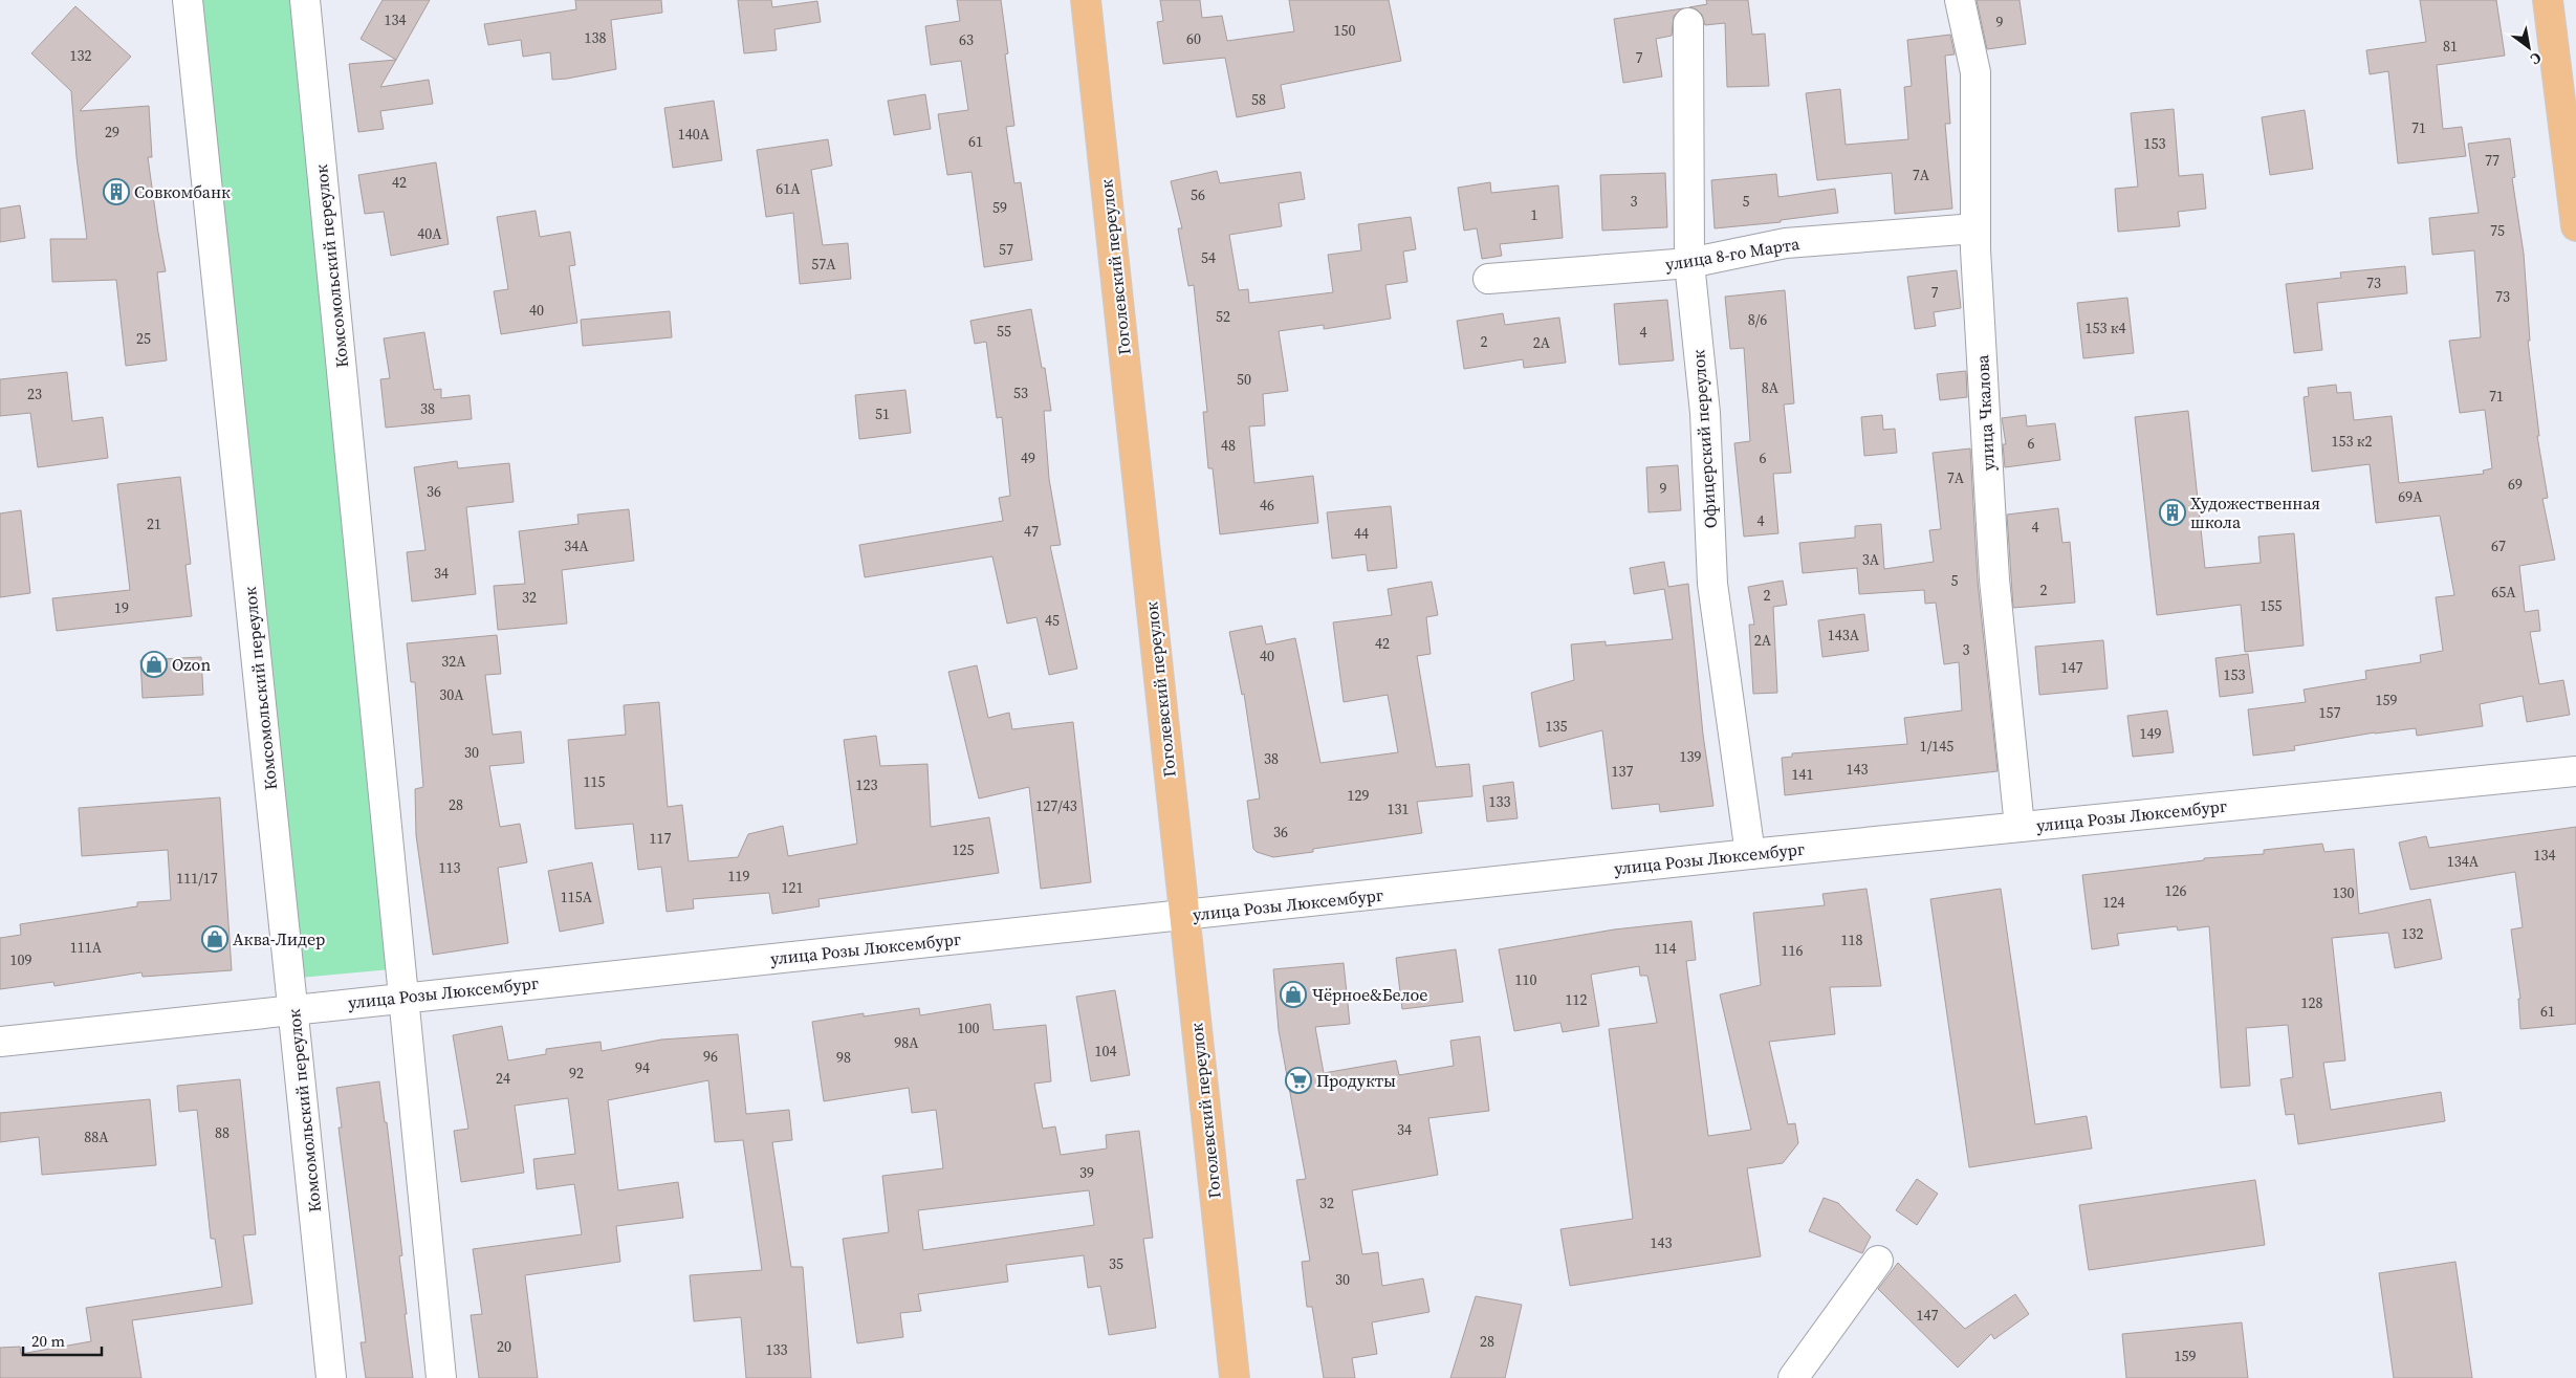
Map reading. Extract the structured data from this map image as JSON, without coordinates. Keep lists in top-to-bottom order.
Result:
{
  "streets": {
    "main road": ["Гоголевский переулок"],
    "street": [
      "улица 8-го Марта",
      "Комсомольский переулок",
      "улица Чкалова",
      "Офицерский переулок",
      "улица Розы Люксембург"
    ]
  },
  "crossings": [
    ["улица 8-го Марта", "улица Чкалова"],
    ["улица 8-го Марта", "Офицерский переулок"],
    ["Комсомольский переулок", "улица Розы Люксембург"],
    ["Гоголевский переулок", "улица Розы Люксембург"],
    ["улица Чкалова", "улица Розы Люксембург"],
    ["Офицерский переулок", "улица Розы Люксембург"]
  ],
  "places": {
    "building": ["Совкомбанк", "Художественная школа"],
    "shop": ["Ozon", "Аква-Лидер", "Чёрное&Белое"],
    "supermarket": ["Продукты"]
  },
  "house_numbers": [
    "134",
    "9",
    "150",
    "138",
    "60",
    "63",
    "81",
    "132",
    "7",
    "58",
    "71",
    "29",
    "140А",
    "61",
    "153",
    "77",
    "7А",
    "42",
    "61А",
    "56",
    "3",
    "5",
    "59",
    "1",
    "75",
    "40А",
    "57",
    "54",
    "57А",
    "73",
    "7",
    "73",
    "40",
    "52",
    "8/6",
    "153 к4",
    "55",
    "4",
    "25",
    "2",
    "2А",
    "50",
    "8А",
    "53",
    "23",
    "71",
    "38",
    "51",
    "153 к2",
    "6",
    "48",
    "49",
    "6",
    "7А",
    "69",
    "9",
    "36",
    "69А",
    "46",
    "4",
    "21",
    "4",
    "47",
    "44",
    "34А",
    "67",
    "3А",
    "34",
    "5",
    "2",
    "65А",
    "2",
    "32",
    "155",
    "19",
    "45",
    "143А",
    "2А",
    "42",
    "3",
    "40",
    "32А",
    "147",
    "153",
    "30А",
    "159",
    "157",
    "135",
    "149",
    "1/145",
    "30",
    "139",
    "38",
    "143",
    "137",
    "141",
    "115",
    "123",
    "129",
    "133",
    "28",
    "127/43",
    "131",
    "36",
    "117",
    "125",
    "134",
    "134А",
    "113",
    "119",
    "111/17",
    "121",
    "126",
    "130",
    "115А",
    "124",
    "132",
    "118",
    "111А",
    "114",
    "116",
    "109",
    "110",
    "112",
    "128",
    "61",
    "100",
    "98А",
    "104",
    "96",
    "98",
    "94",
    "92",
    "24",
    "34",
    "88",
    "88А",
    "39",
    "32",
    "143",
    "35",
    "30",
    "147",
    "28",
    "20",
    "133",
    "159"
  ],
  "scale_bar": "20 m",
  "north": "bottom right"
}
